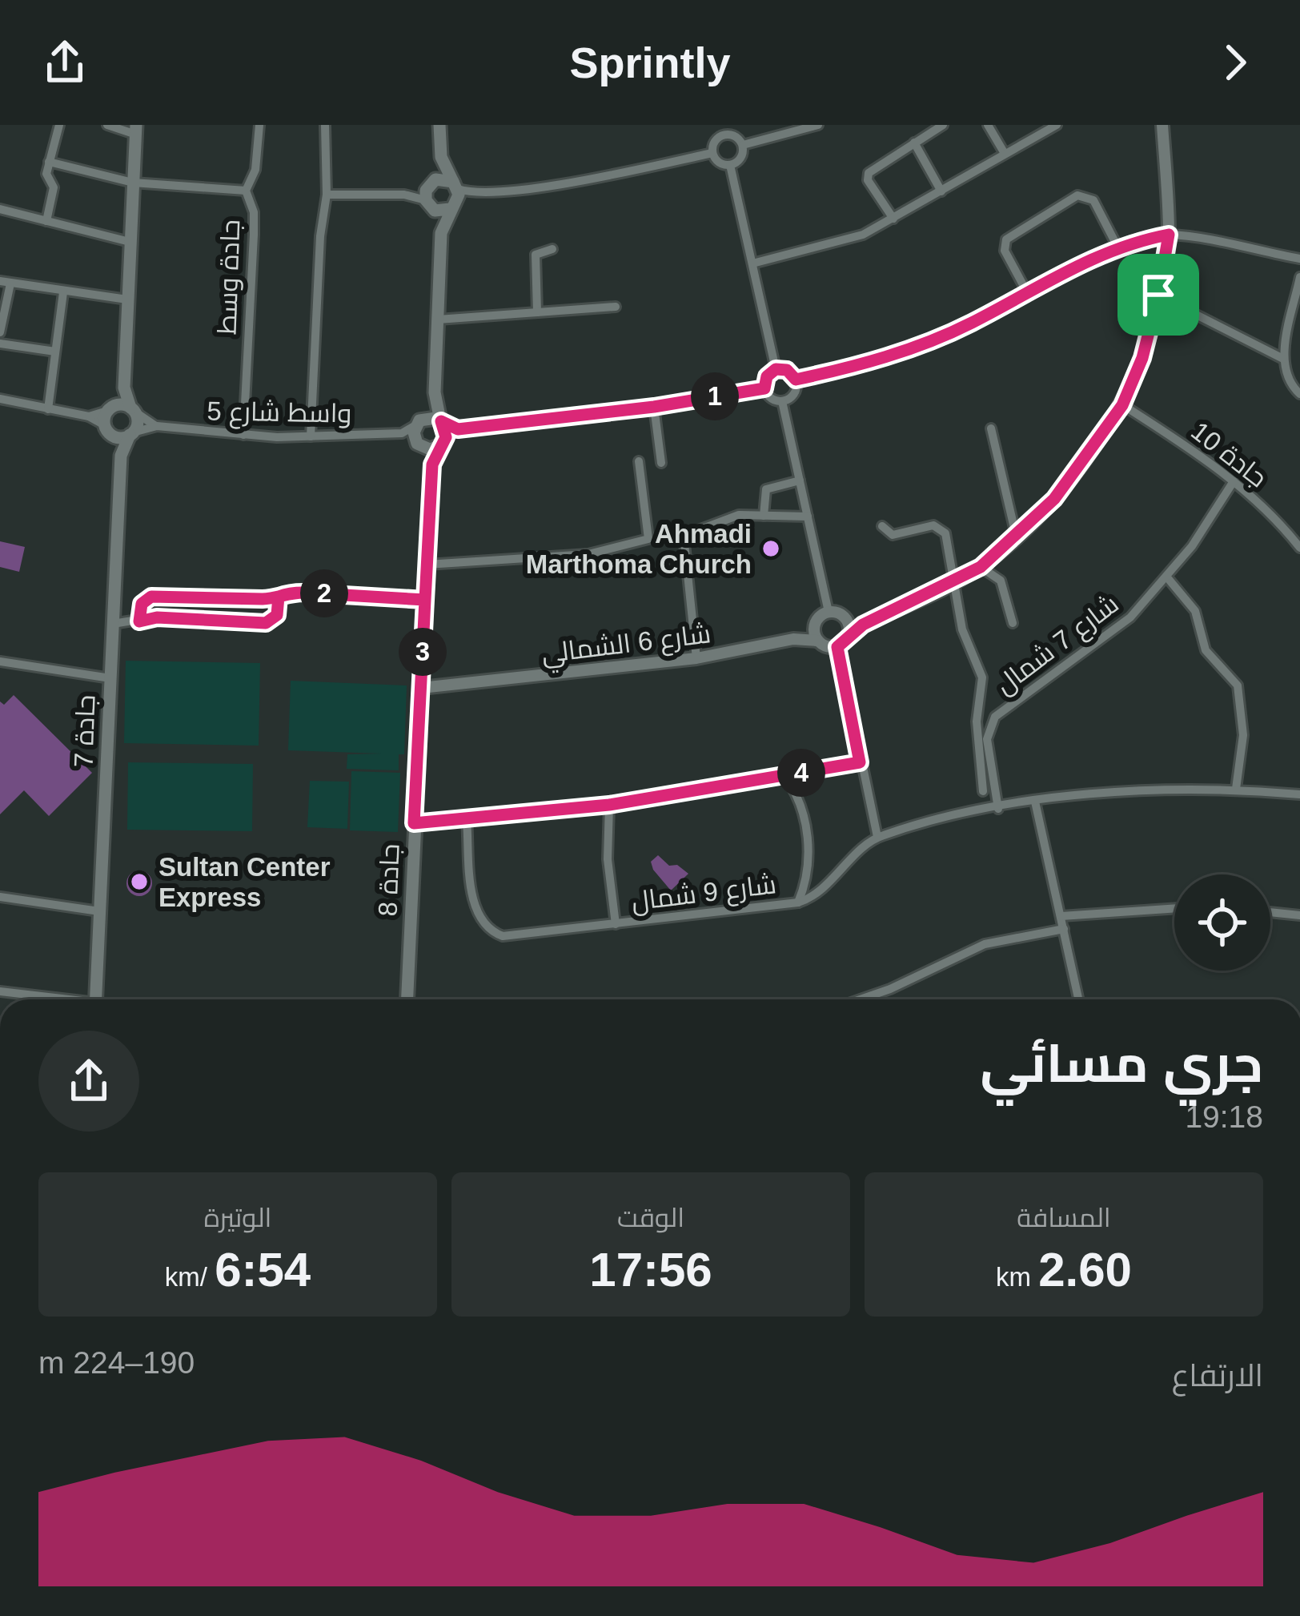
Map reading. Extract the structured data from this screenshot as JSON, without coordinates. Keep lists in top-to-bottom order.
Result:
{
  "streets": {
    "main road": ["جادة 7", "جادة 8"],
    "street": [
      "جادة وسط",
      "واسط شارع 5",
      "جادة 10",
      "شارع 6 الشمالي",
      "شارع 7 شمال",
      "شارع 9 شمال"
    ]
  },
  "crossings": [
    ["جادة وسط", "واسط شارع 5"],
    ["واسط شارع 5", "جادة 7"],
    ["جادة 10", "شارع 7 شمال"],
    ["شارع 6 الشمالي", "جادة 8"]
  ],
  "places": ["Ahmadi Marthoma Church", "Sultan Center Express"],
  "page": {
    "header": "Sprintly",
    "pins": [
      "1",
      "2",
      "3",
      "4"
    ],
    "heading": ["جري مسائي", "19:18"],
    "stats": [
      ["المسافة", "2.60 km"],
      ["الوقت", "17:56"],
      ["الوتيرة", "6:54 /km"]
    ],
    "chart": ["الارتفاع", "190–224 m"]
  }
}
